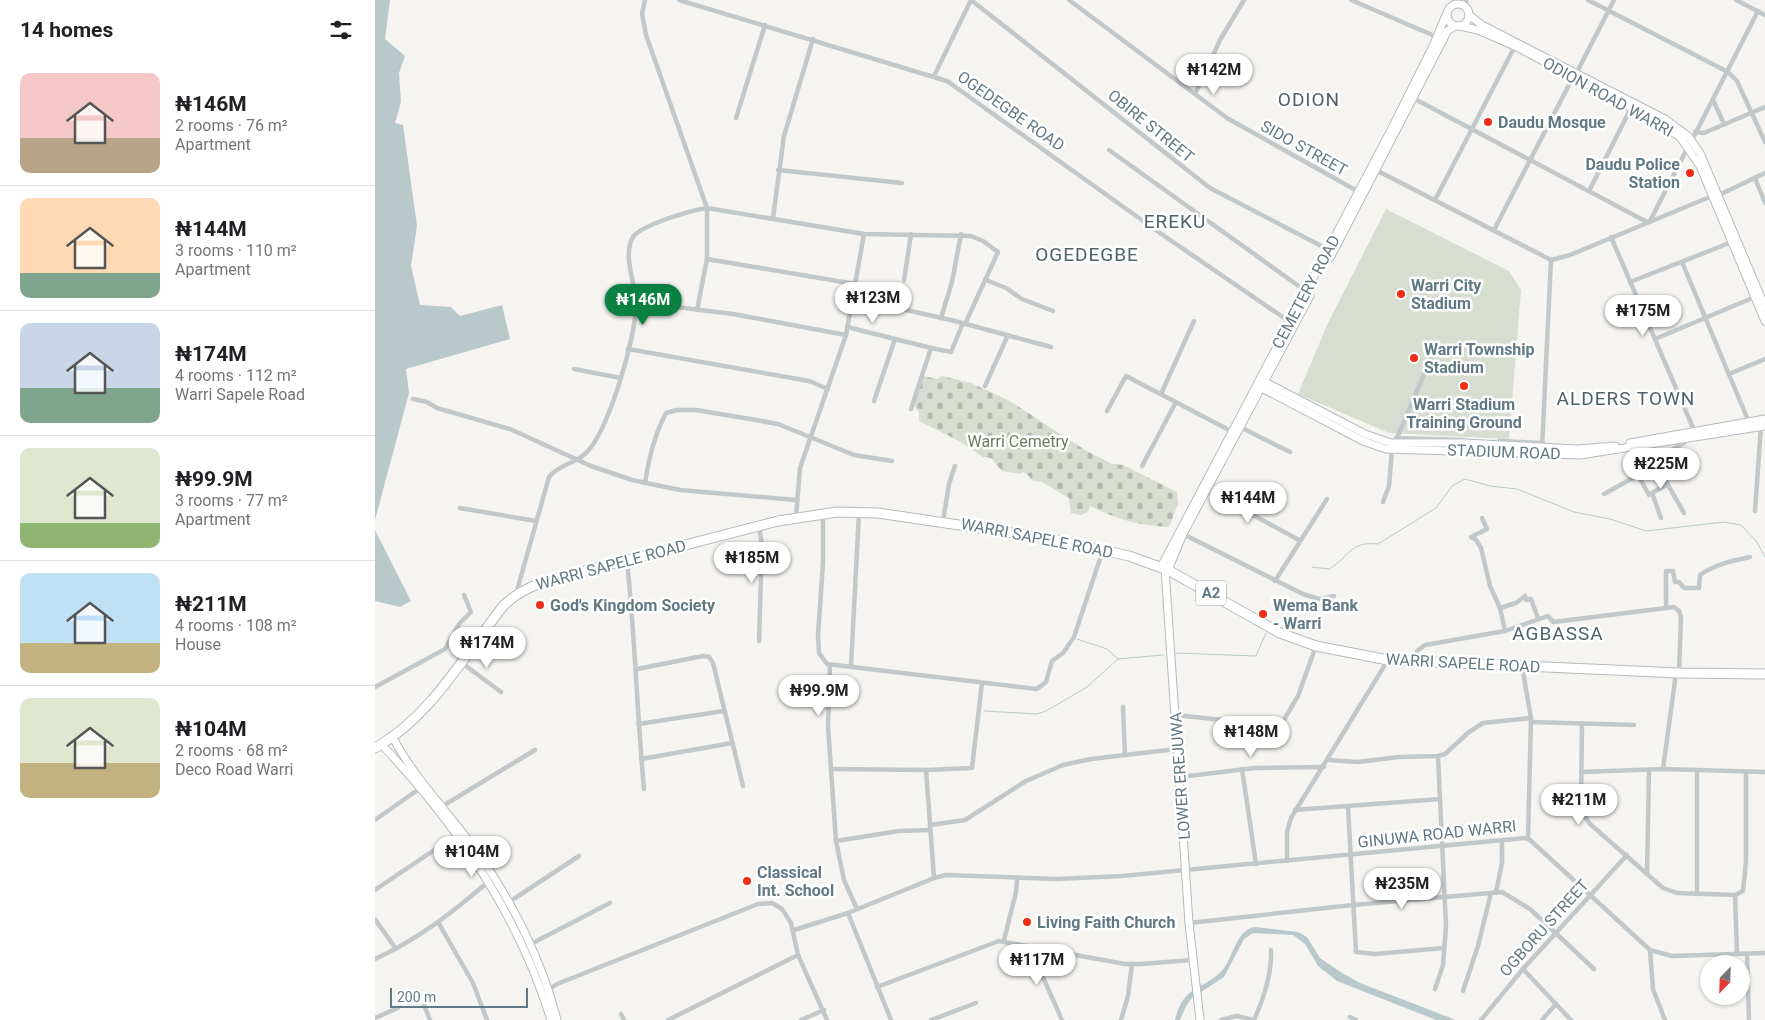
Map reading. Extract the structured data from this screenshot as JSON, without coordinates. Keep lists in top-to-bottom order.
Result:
{
  "streets": {
    "highway": ["WARRI SAPELE ROAD", "A2"],
    "main road": [
      "ODION ROAD WARRI",
      "CEMETERY ROAD",
      "STADIUM ROAD",
      "LOWER EREJUWA"
    ],
    "street": [
      "OGEDEGBE ROAD",
      "OBIRE STREET",
      "SIDO STREET",
      "GINUWA ROAD WARRI",
      "OGBORU STREET"
    ]
  },
  "crossings": [
    ["ODION ROAD WARRI", "CEMETERY ROAD"],
    ["OGEDEGBE ROAD", "CEMETERY ROAD"],
    ["OBIRE STREET", "CEMETERY ROAD"],
    ["SIDO STREET", "CEMETERY ROAD"],
    ["CEMETERY ROAD", "STADIUM ROAD"],
    ["CEMETERY ROAD", "WARRI SAPELE ROAD"],
    ["CEMETERY ROAD", "LOWER EREJUWA"],
    ["WARRI SAPELE ROAD", "LOWER EREJUWA"],
    ["LOWER EREJUWA", "GINUWA ROAD WARRI"],
    ["GINUWA ROAD WARRI", "OGBORU STREET"]
  ],
  "districts": [
    "ODION",
    "EREKU",
    "OGEDEGBE",
    "ALDERS TOWN",
    "AGBASSA"
  ],
  "parks": ["Warri Cemetry"],
  "places": [
    "Daudu Mosque",
    "Daudu Police Station",
    "Warri City Stadium",
    "Warri Township Stadium",
    "Warri Stadium Training Ground",
    "God's Kingdom Society",
    "Wema Bank - Warri",
    "Classical Int. School",
    "Living Faith Church"
  ],
  "scale_bar": "200 m",
  "north": "bottom left",
  "page": {
    "heading": "14 homes",
    "price": [
      "₦142M",
      "₦123M",
      "₦146M",
      "₦175M",
      "₦225M",
      "₦144M",
      "₦185M",
      "₦174M",
      "₦99.9M",
      "₦148M",
      "₦211M",
      "₦104M",
      "₦235M",
      "₦117M"
    ],
    "list": [
      {
        "name": "₦146M",
        "note": "2 rooms · 76 m² · Apartment"
      },
      {
        "name": "₦144M",
        "note": "3 rooms · 110 m² · Apartment"
      },
      {
        "name": "₦174M",
        "note": "4 rooms · 112 m² · Warri Sapele Road"
      },
      {
        "name": "₦99.9M",
        "note": "3 rooms · 77 m² · Apartment"
      },
      {
        "name": "₦211M",
        "note": "4 rooms · 108 m² · House"
      },
      {
        "name": "₦104M",
        "note": "2 rooms · 68 m² · Deco Road Warri"
      }
    ],
    "scale": "200 m"
  }
}
